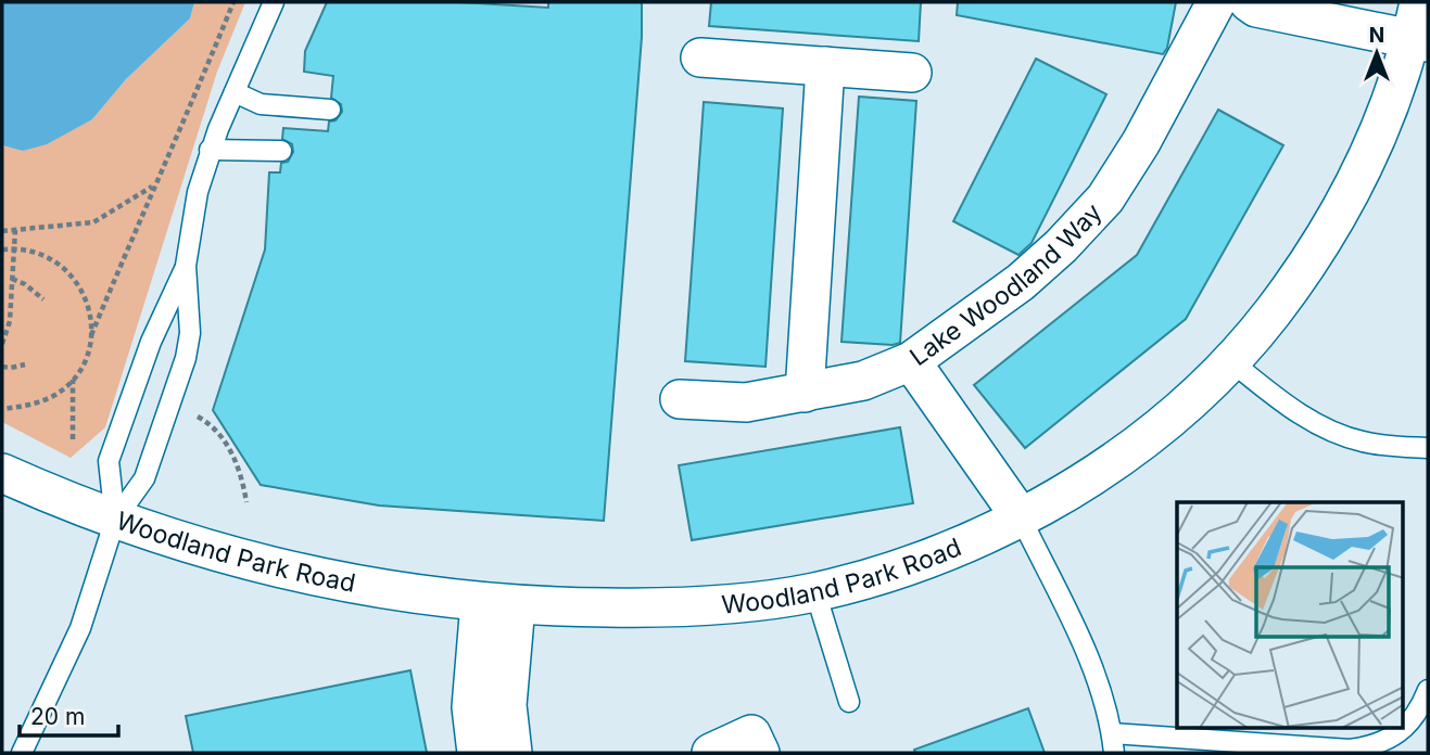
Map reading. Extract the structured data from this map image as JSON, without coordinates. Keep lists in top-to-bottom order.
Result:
{
  "streets": {
    "street": ["Lake Woodland Way", "Woodland Park Road"]
  },
  "scale_bar": "20 m",
  "north": "top"
}
